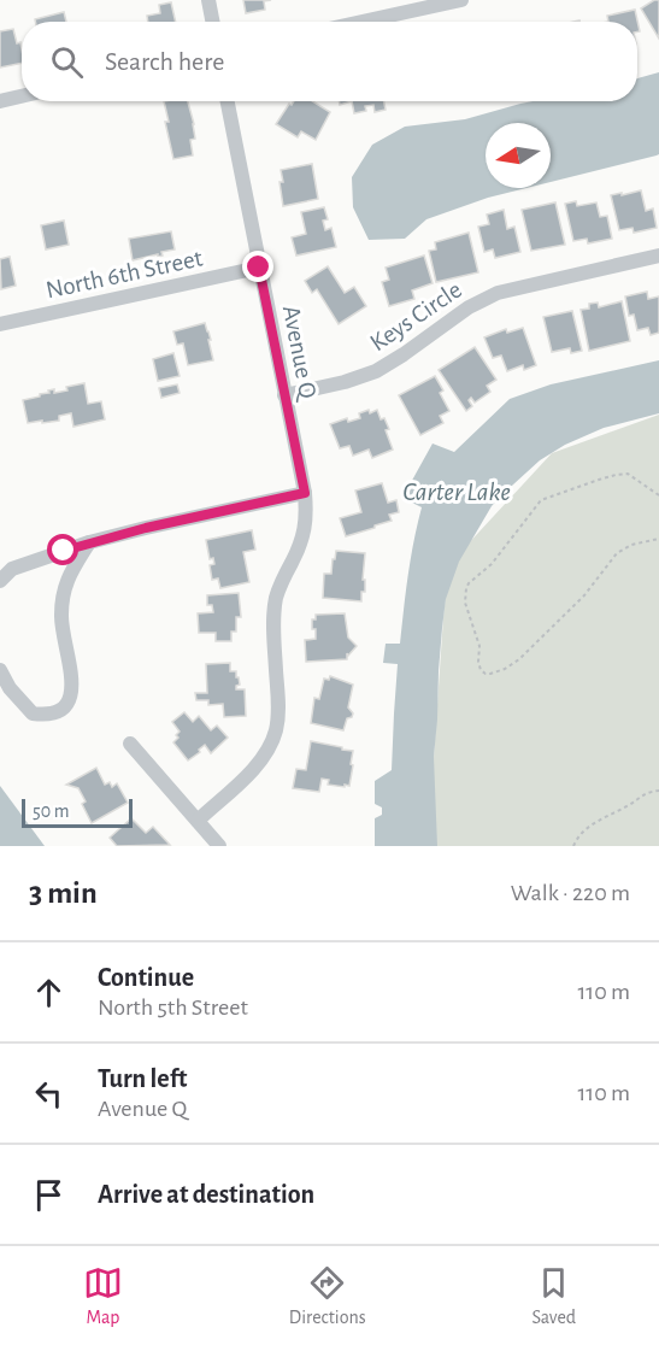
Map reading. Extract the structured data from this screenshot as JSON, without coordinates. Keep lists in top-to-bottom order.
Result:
{
  "streets": {
    "street": ["North 6th Street", "Keys Circle", "Avenue Q"]
  },
  "crossings": [
    ["North 6th Street", "Avenue Q"],
    ["Keys Circle", "Avenue Q"]
  ],
  "water": ["Carter Lake"],
  "scale_bar": "50 m",
  "north": "left",
  "page": {
    "search": "Search here",
    "scale": "50 m",
    "heading": ["3 min", "Walk · 220 m"],
    "list": [
      ["Continue", "North 5th Street", "110 m"],
      ["Turn left", "Avenue Q", "110 m"],
      "Arrive at destination"
    ],
    "nav": ["Map", "Directions", "Saved"]
  }
}
